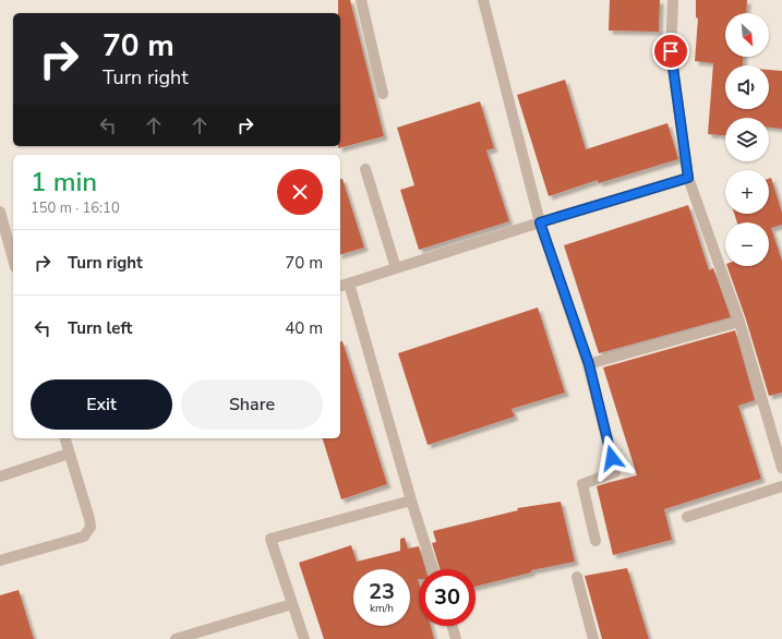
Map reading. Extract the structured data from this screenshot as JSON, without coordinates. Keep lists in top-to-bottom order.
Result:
{
  "north": "bottom right",
  "page": {
    "map_buttons": ["+", "−"],
    "turn": ["70 m", "Turn right"],
    "heading": ["1 min", "150 m · 16:10"],
    "list": [
      {
        "name": "Turn right",
        "value": "70 m"
      },
      {
        "name": "Turn left",
        "value": "40 m"
      }
    ],
    "buttons": ["Exit", "Share"],
    "speed": "23 km/h",
    "limit": "30"
  }
}
